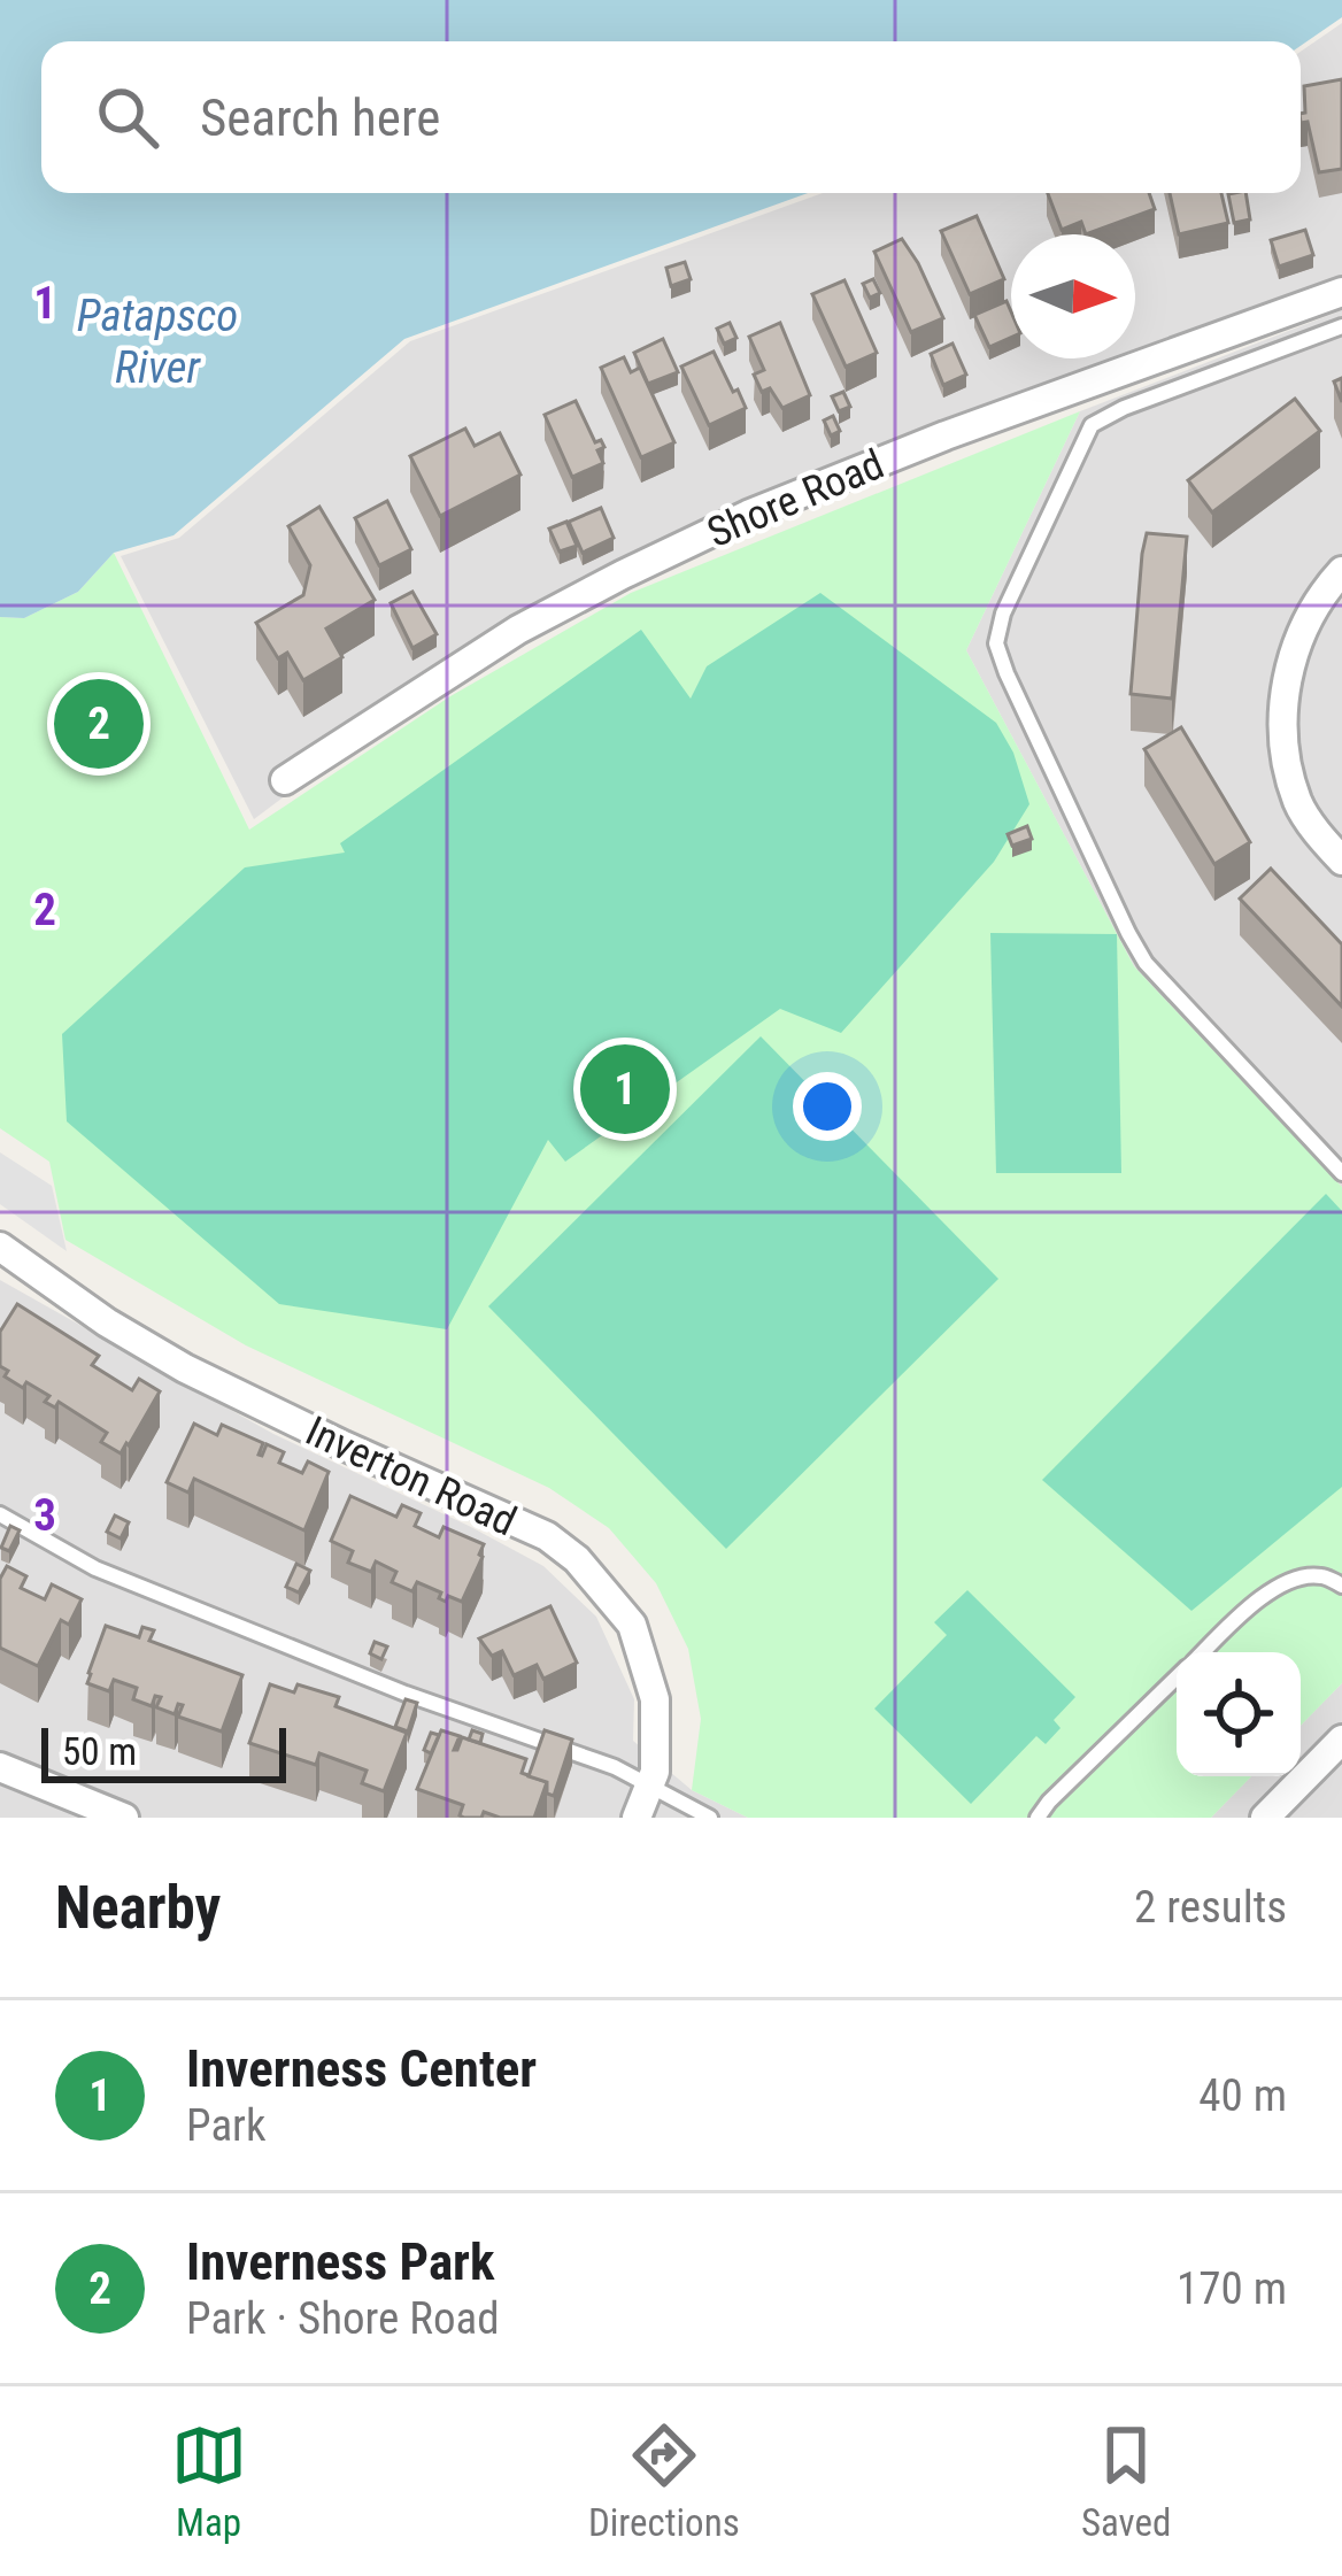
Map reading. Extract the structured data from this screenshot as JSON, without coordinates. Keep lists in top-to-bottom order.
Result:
{
  "streets": {
    "street": ["Shore Road", "Inverton Road"]
  },
  "water": ["Patapsco River"],
  "scale_bar": "50 m",
  "north": "right",
  "page": {
    "search": "Search here",
    "pins": ["2", "1"],
    "scale": "50 m",
    "heading": ["Nearby", "2 results"],
    "list": [
      {
        "mark": "1",
        "name": "Inverness Center",
        "note": "Park",
        "value": "40 m"
      },
      {
        "mark": "2",
        "name": "Inverness Park",
        "note": "Park · Shore Road",
        "value": "170 m"
      }
    ],
    "nav": ["Map", "Directions", "Saved"]
  },
  "grid": {
    "rows": ["1", "2", "3"]
  }
}
